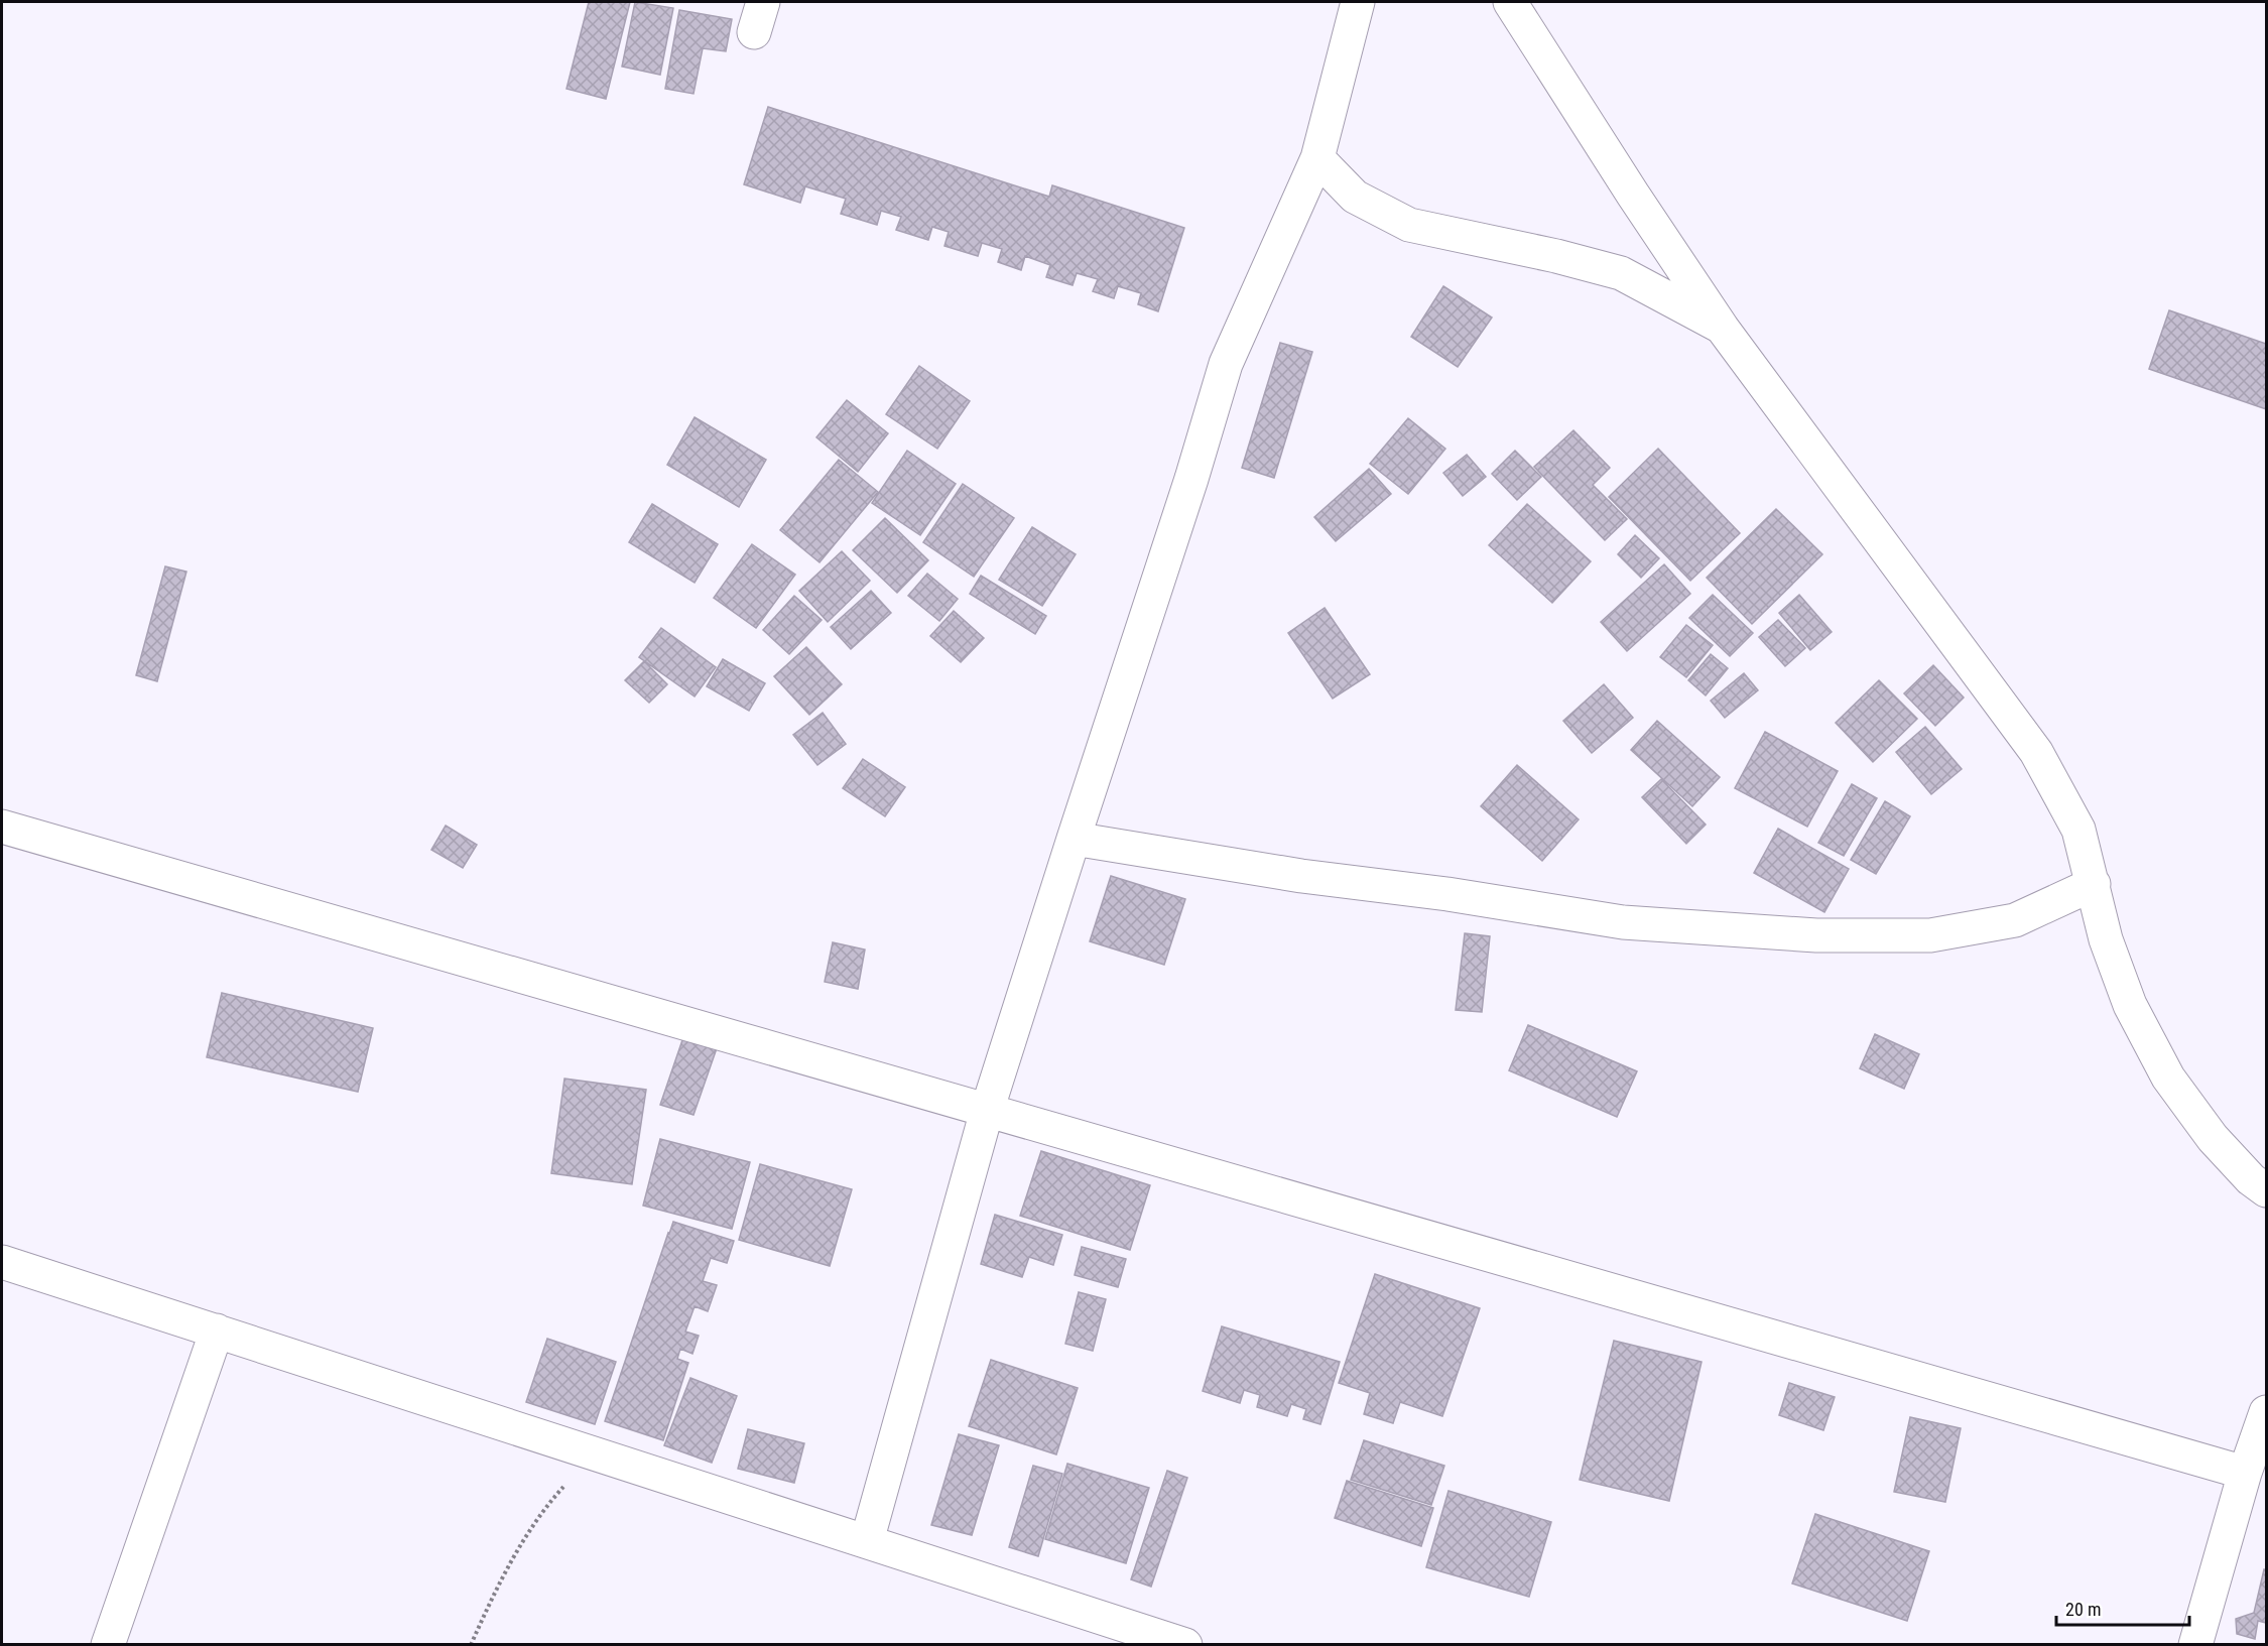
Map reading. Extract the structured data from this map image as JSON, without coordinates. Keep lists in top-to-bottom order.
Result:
{
  "scale_bar": "20 m"
}
